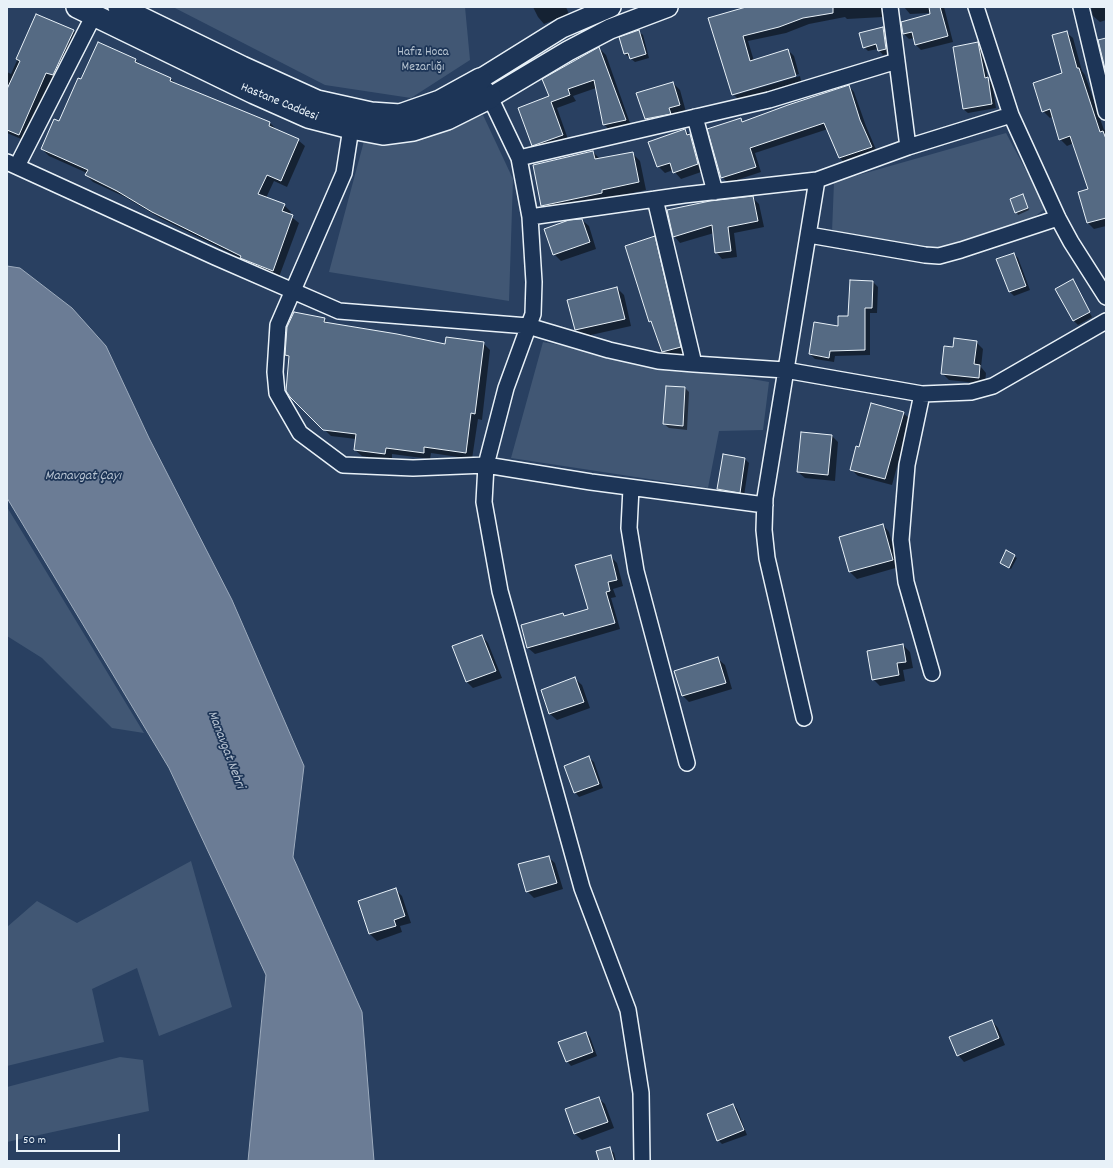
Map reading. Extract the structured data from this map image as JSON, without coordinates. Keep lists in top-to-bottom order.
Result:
{
  "streets": {
    "main road": ["Hastane Caddesi"]
  },
  "water": ["Manavgat Çayı", "Manavgat Nehri"],
  "parks": ["Hafız Hoca Mezarlığı"],
  "scale_bar": "50 m"
}
